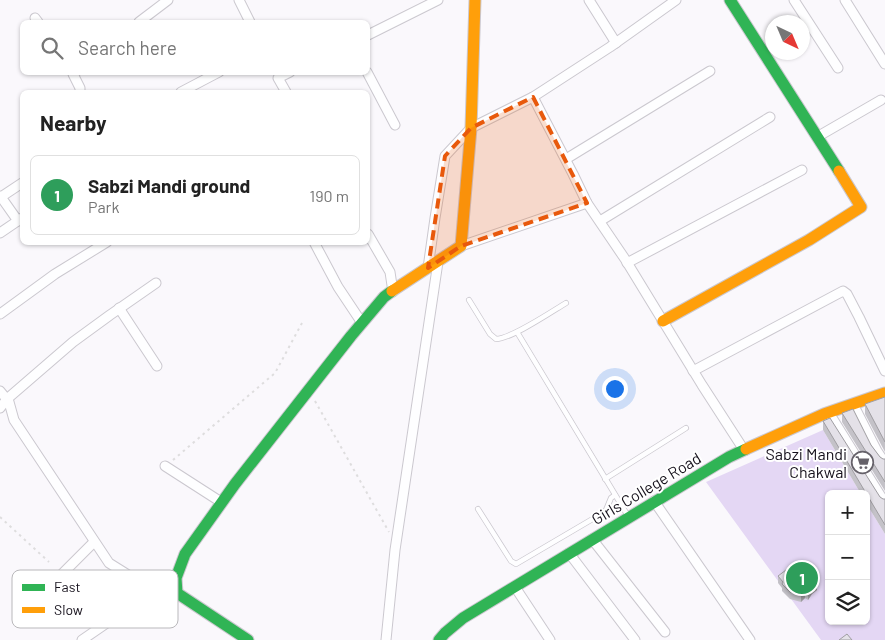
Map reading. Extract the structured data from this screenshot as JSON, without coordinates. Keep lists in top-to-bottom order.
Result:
{
  "streets": {
    "street": ["Girls College Road"]
  },
  "places": {
    "supermarket": ["Sabzi Mandi Chakwal"]
  },
  "legend": ["Fast", "Slow"],
  "north": "bottom right",
  "page": {
    "search": "Search here",
    "heading": "Nearby",
    "list": [
      {
        "mark": "1",
        "name": "Sabzi Mandi ground",
        "note": "Park",
        "value": "190 m"
      }
    ],
    "map_buttons": ["+", "−"],
    "pins": "1"
  }
}
